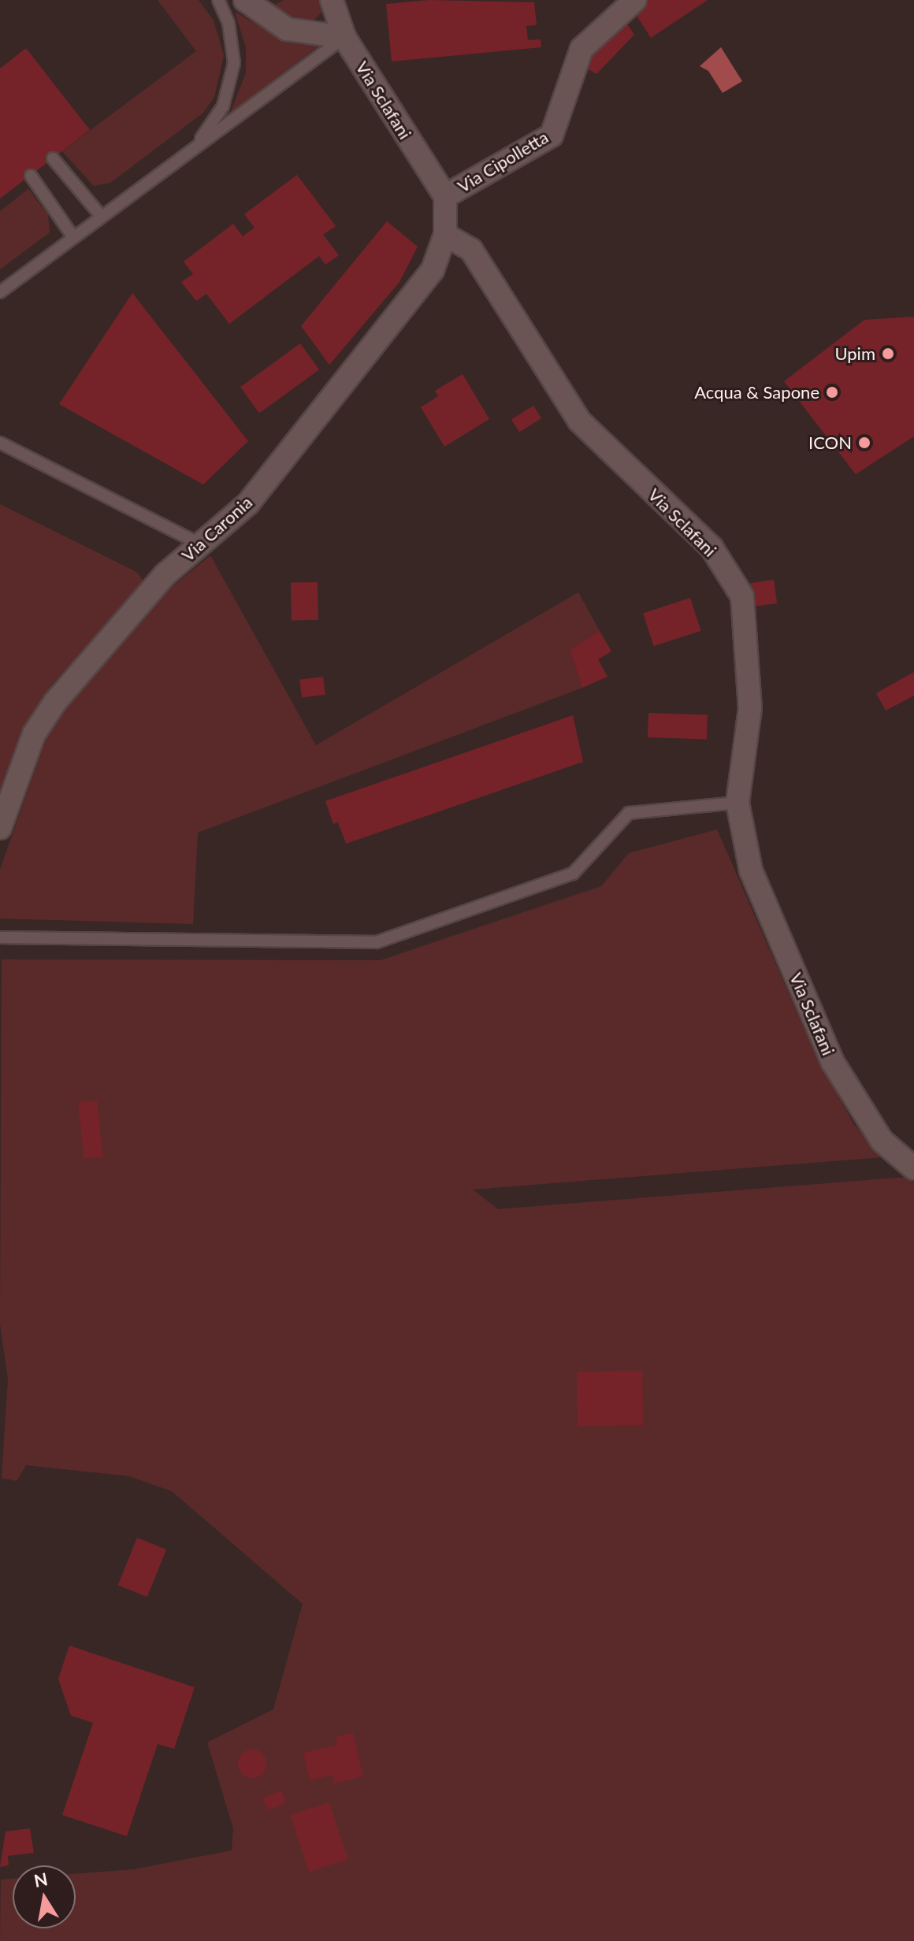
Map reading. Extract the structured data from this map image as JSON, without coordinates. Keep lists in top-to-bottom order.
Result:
{
  "streets": {
    "street": ["Via Sclafani", "Via Cipolletta", "Via Caronia"]
  },
  "crossings": [
    ["Via Sclafani", "Via Cipolletta"],
    ["Via Sclafani", "Via Caronia"]
  ],
  "places": ["Upim", "Acqua & Sapone", "ICON"],
  "north": "top"
}
